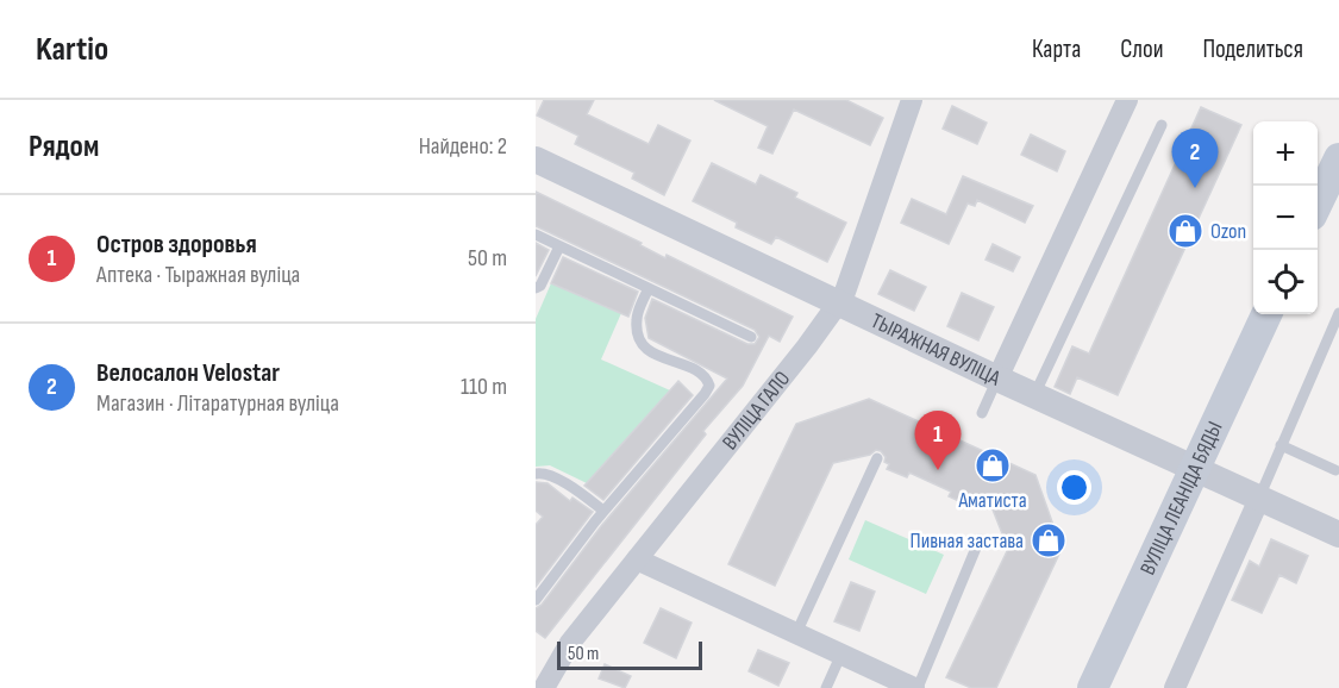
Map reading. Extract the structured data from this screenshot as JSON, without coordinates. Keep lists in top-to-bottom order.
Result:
{
  "streets": {
    "main road": ["ВУЛІЦА ЛЕАНІДА БЯДЫ"],
    "street": ["ТЫРАЖНАЯ ВУЛІЦА", "ВУЛІЦА ГАЛО"]
  },
  "crossings": [
    ["ТЫРАЖНАЯ ВУЛІЦА", "ВУЛІЦА ГАЛО"],
    ["ТЫРАЖНАЯ ВУЛІЦА", "ВУЛІЦА ЛЕАНІДА БЯДЫ"]
  ],
  "places": {
    "shop": ["Ozon", "Аматиста", "Пивная застава"]
  },
  "scale_bar": "50 m",
  "page": {
    "header": "Kartio",
    "nav": ["Карта", "Слои", "Поделиться"],
    "heading": ["Рядом", "Найдено: 2"],
    "map_buttons": ["+", "−"],
    "pins": ["2", "1"],
    "list": [
      {
        "mark": "1",
        "name": "Остров здоровья",
        "note": "Аптека · Тыражная вуліца",
        "value": "50 m"
      },
      {
        "mark": "2",
        "name": "Велосалон Velostar",
        "note": "Магазин · Літаратурная вуліца",
        "value": "110 m"
      }
    ],
    "scale": "50 m"
  }
}
